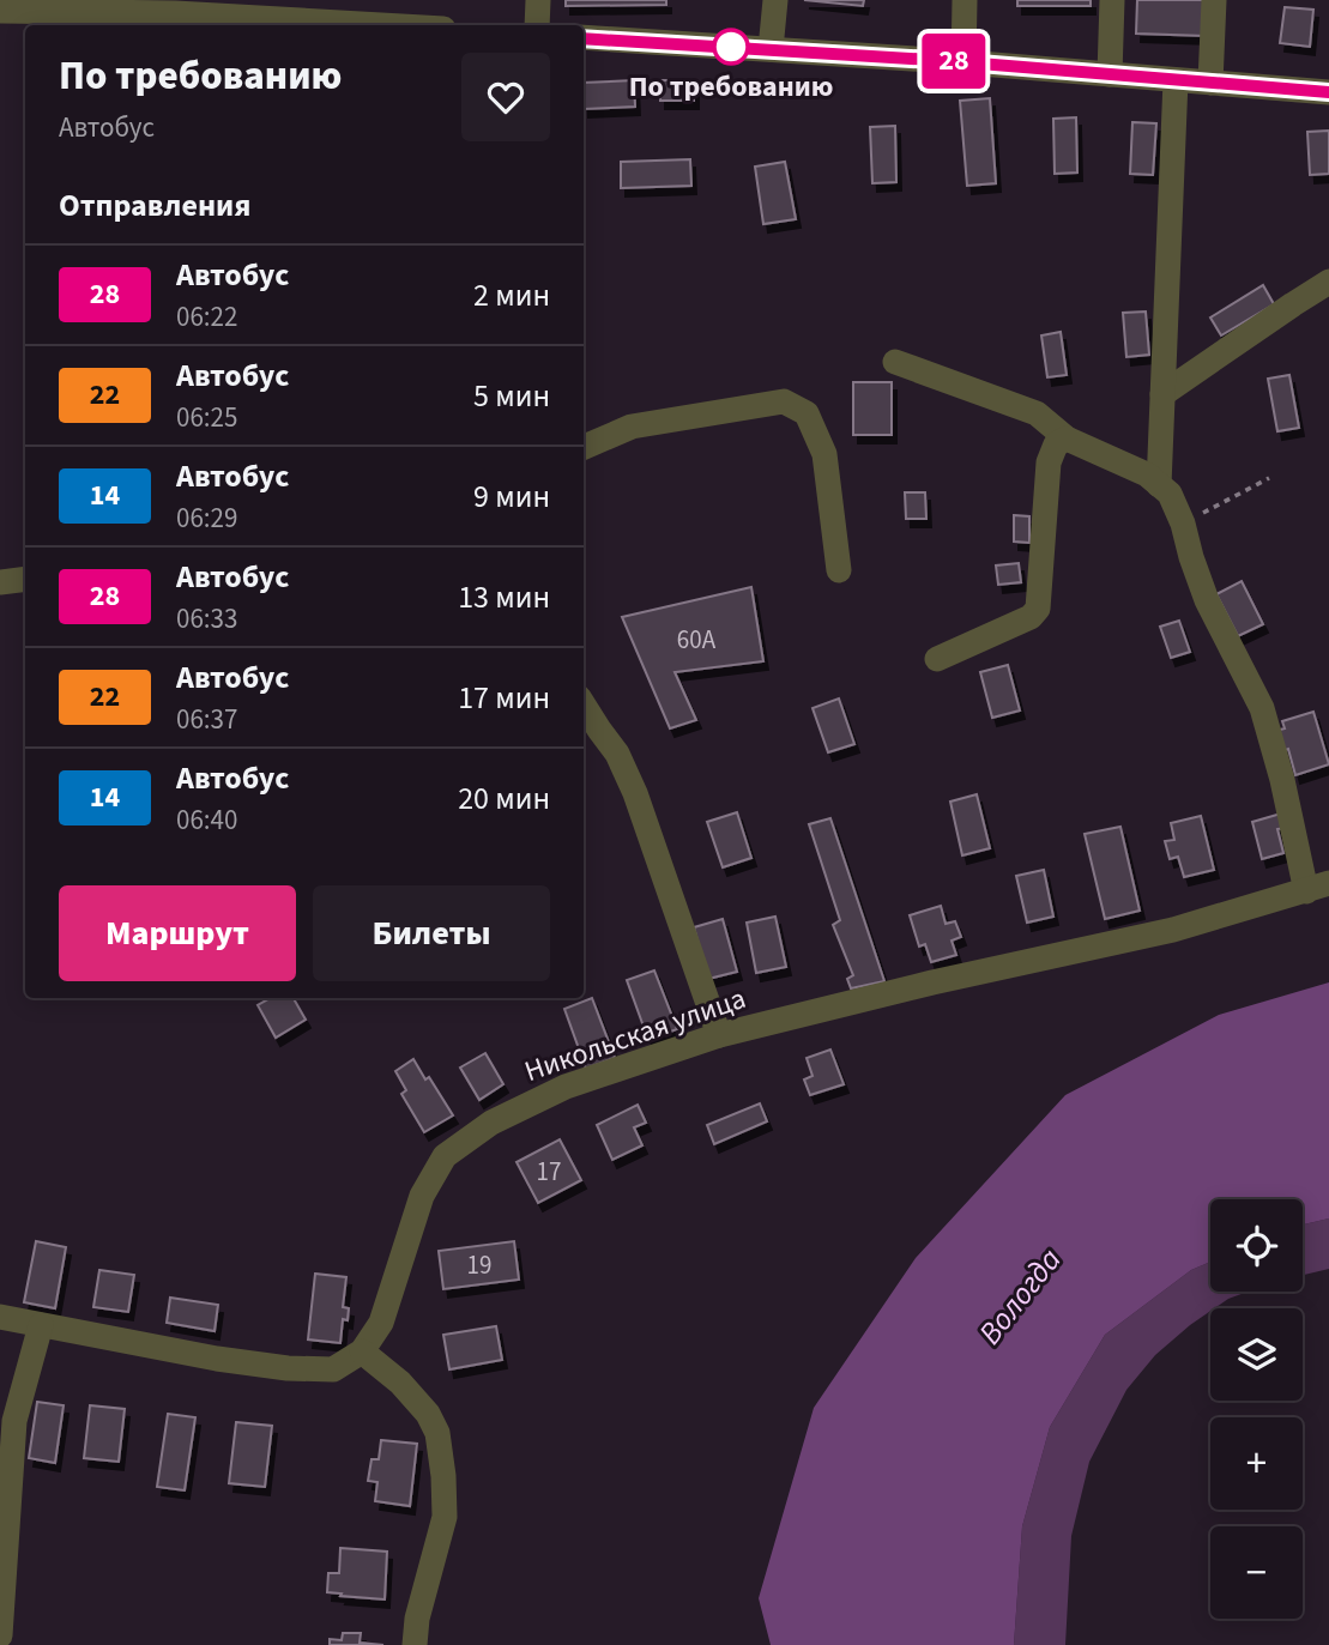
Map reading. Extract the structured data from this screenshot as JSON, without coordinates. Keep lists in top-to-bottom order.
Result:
{
  "streets": {
    "street": ["Никольская улица"]
  },
  "water": ["Вологда"],
  "places": ["По требованию"],
  "lines": ["bus line 28"],
  "house_numbers": ["60А", "17", "19"],
  "page": {
    "on_map": "28",
    "heading": [
      ["По требованию", "Автобус"],
      "Отправления"
    ],
    "list": [
      {
        "mark": "28",
        "name": "Автобус",
        "note": "06:22",
        "value": "2 мин"
      },
      {
        "mark": "22",
        "name": "Автобус",
        "note": "06:25",
        "value": "5 мин"
      },
      {
        "mark": "14",
        "name": "Автобус",
        "note": "06:29",
        "value": "9 мин"
      },
      {
        "mark": "28",
        "name": "Автобус",
        "note": "06:33",
        "value": "13 мин"
      },
      {
        "mark": "22",
        "name": "Автобус",
        "note": "06:37",
        "value": "17 мин"
      },
      {
        "mark": "14",
        "name": "Автобус",
        "note": "06:40",
        "value": "20 мин"
      }
    ],
    "buttons": ["Маршрут", "Билеты"],
    "map_buttons": ["+", "−"]
  }
}
